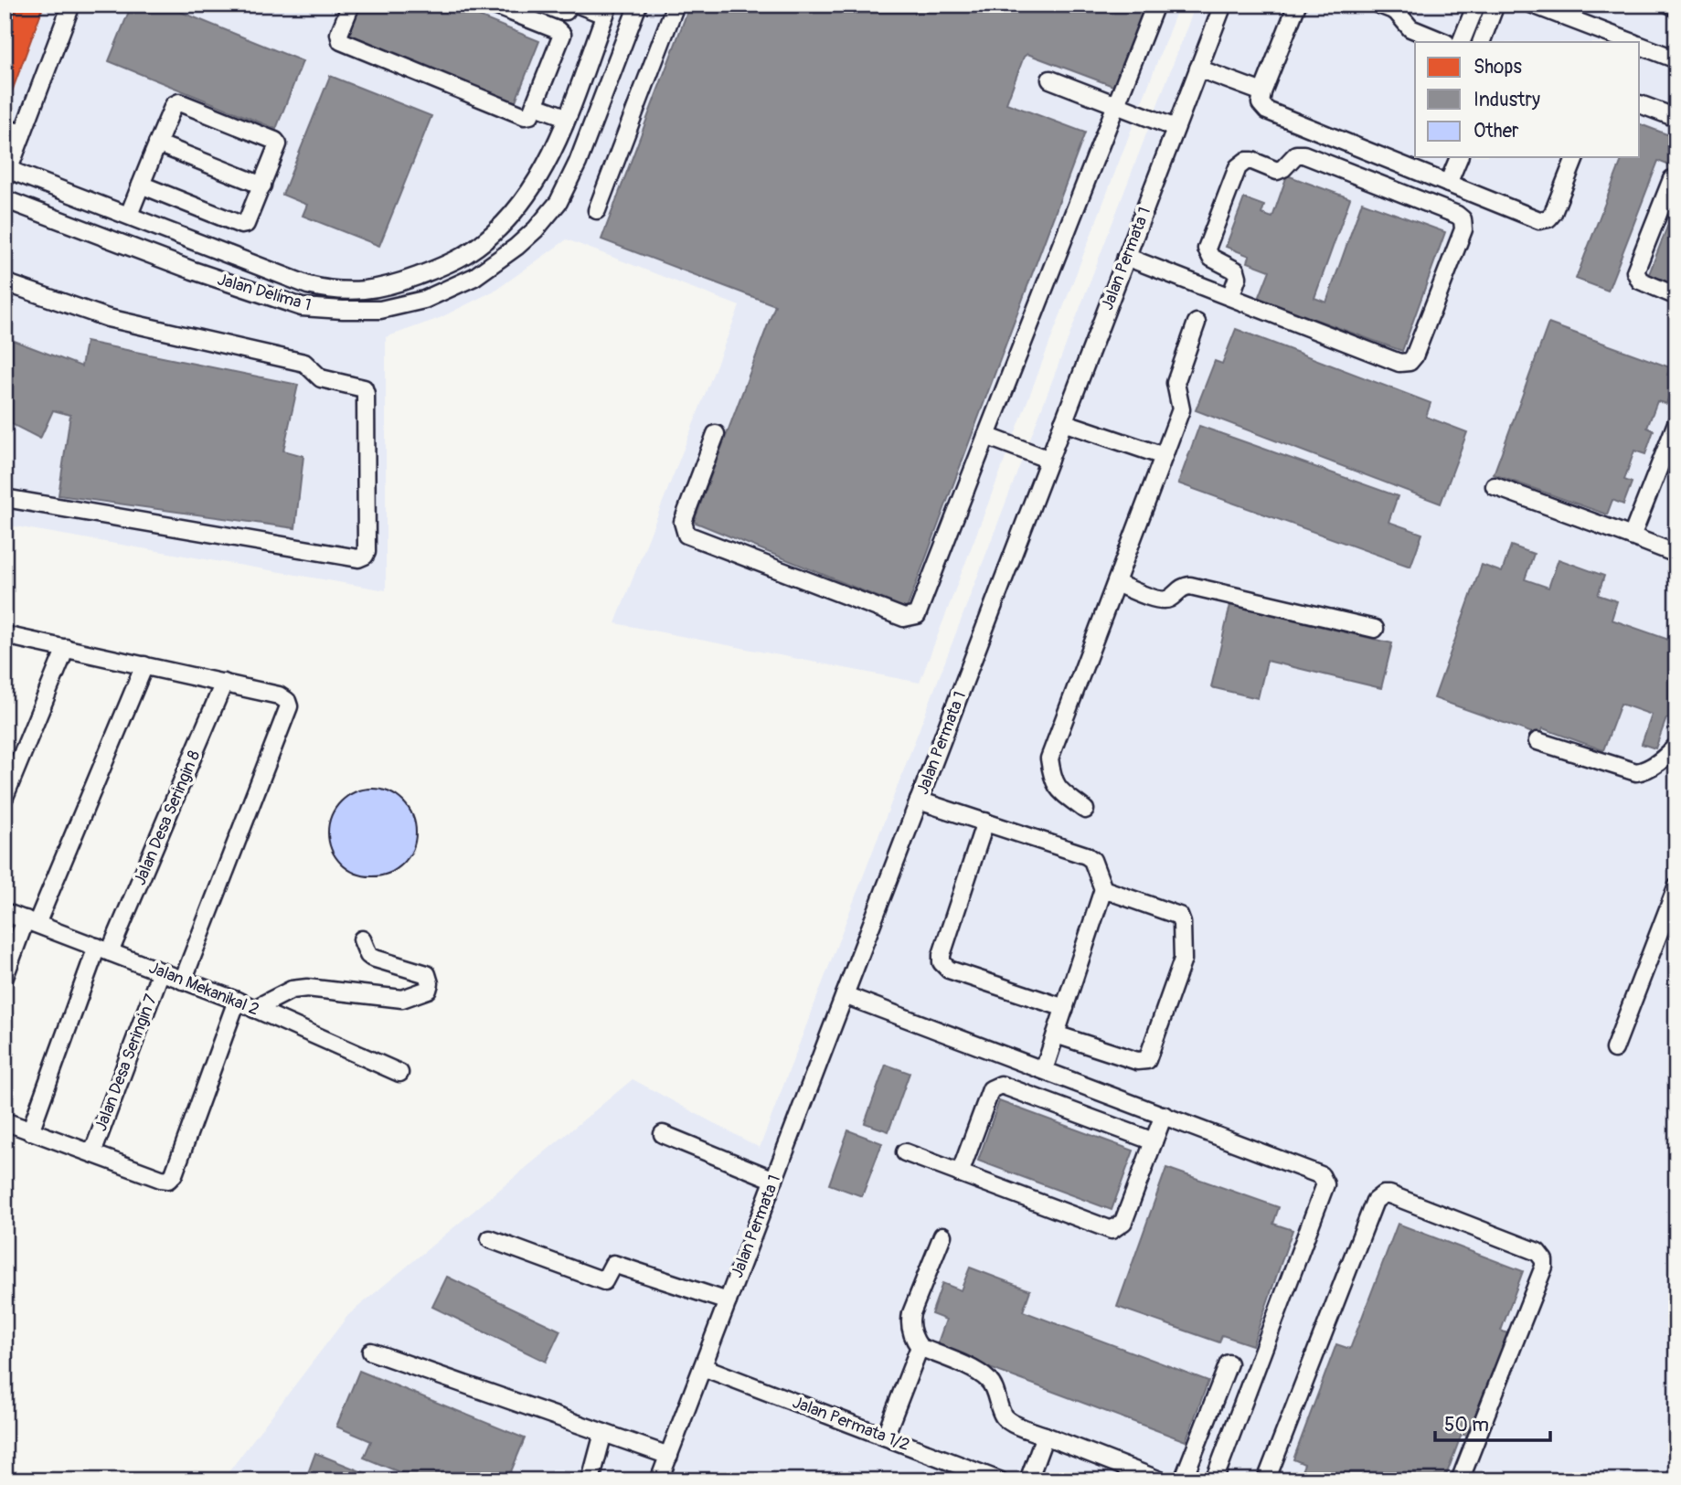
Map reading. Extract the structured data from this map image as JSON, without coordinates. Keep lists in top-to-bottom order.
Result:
{
  "streets": {
    "street": [
      "Jalan Permata 1",
      "Jalan Delima 1",
      "Jalan Desa Seringin 8",
      "Jalan Mekanikal 2",
      "Jalan Desa Seringin 7",
      "Jalan Permata 1/2"
    ]
  },
  "crossings": [
    ["Jalan Permata 1", "Jalan Permata 1/2"],
    ["Jalan Desa Seringin 8", "Jalan Mekanikal 2"],
    ["Jalan Mekanikal 2", "Jalan Desa Seringin 7"]
  ],
  "legend": ["Shops", "Industry", "Other"],
  "scale_bar": "50 m"
}
